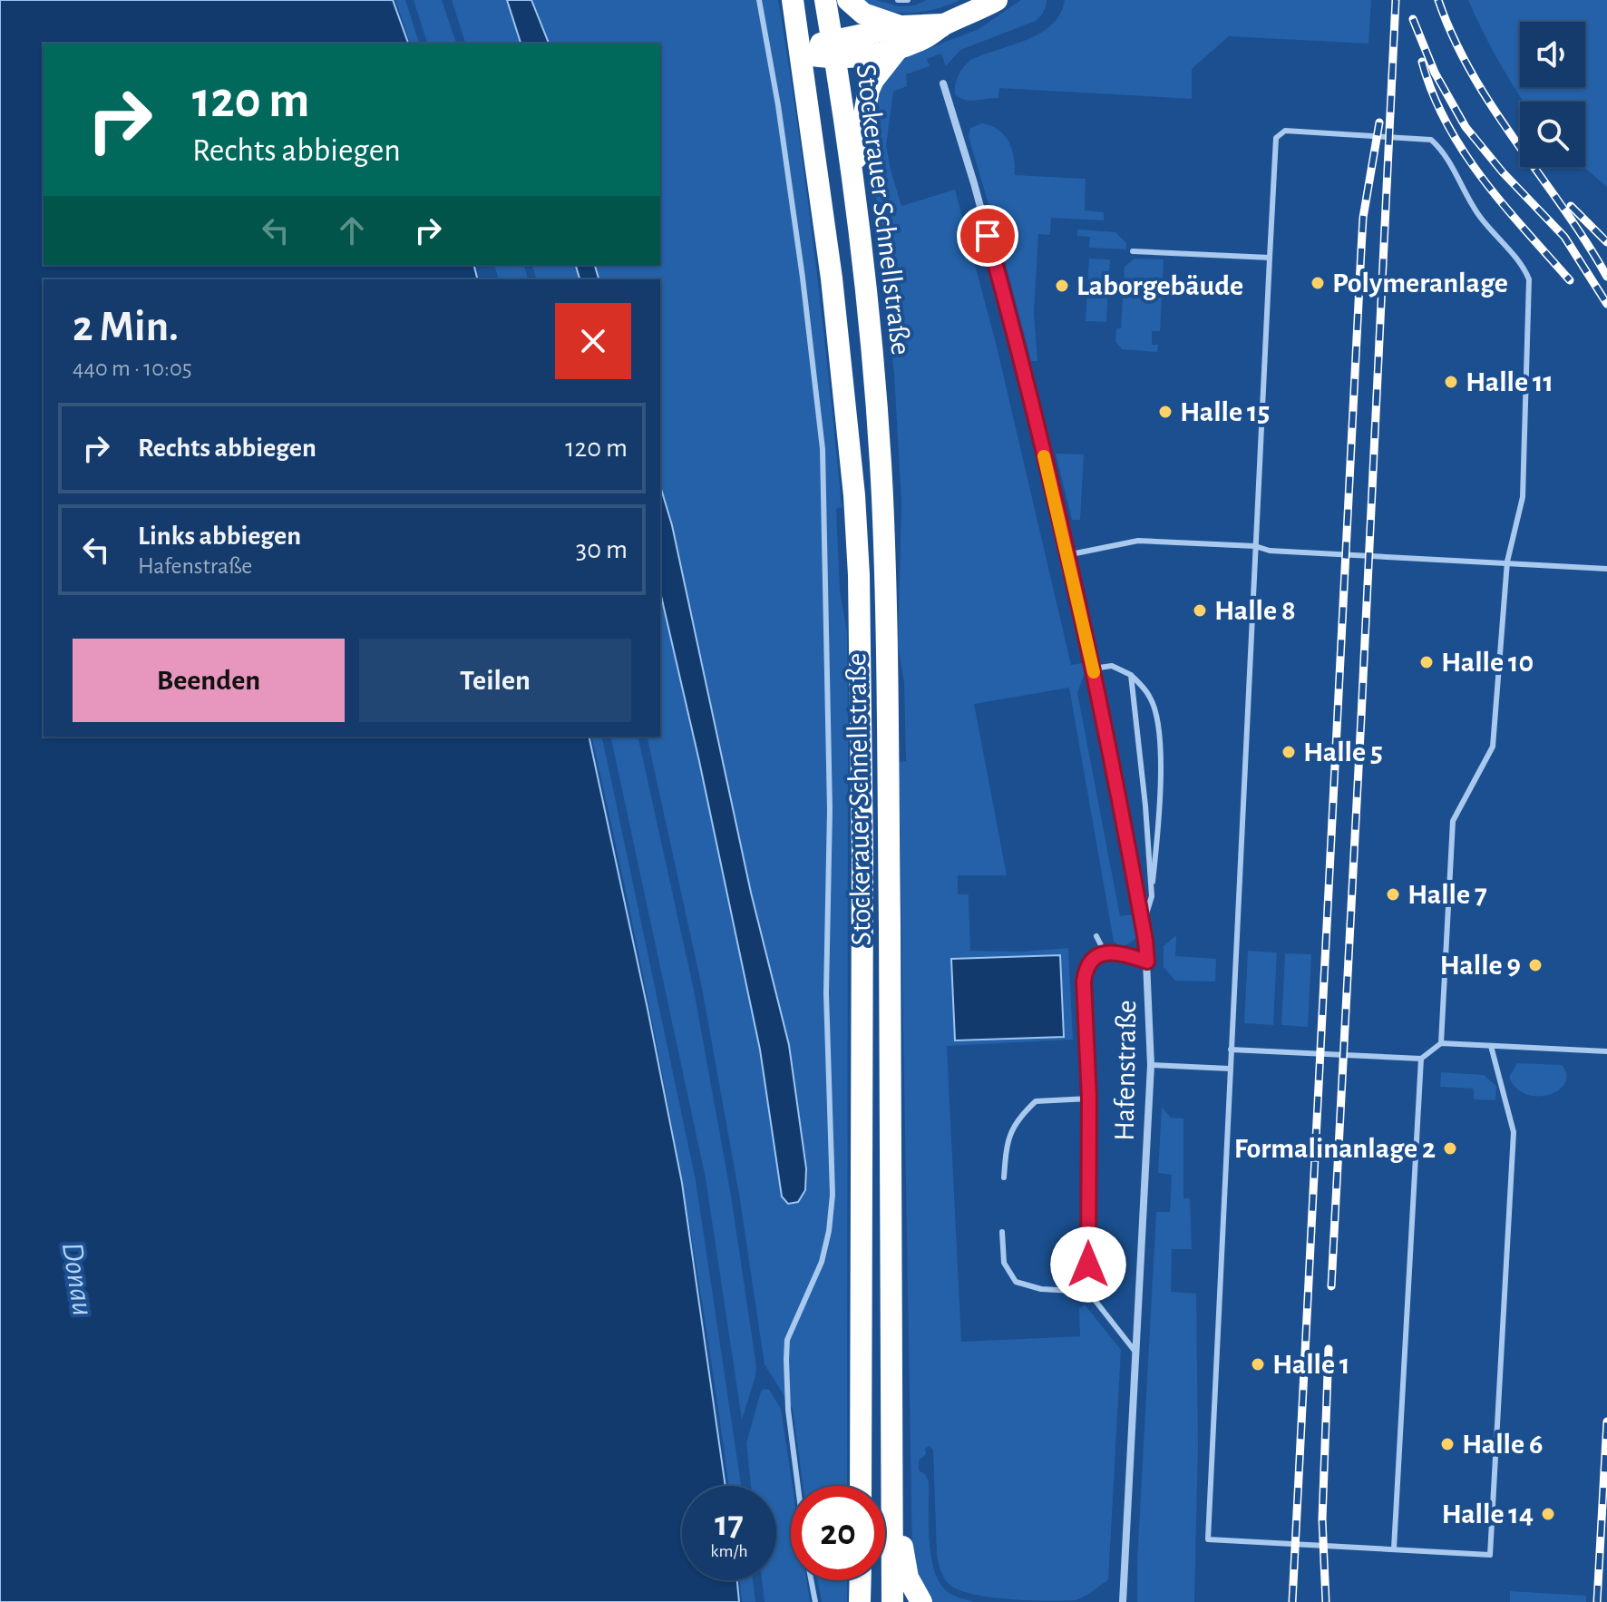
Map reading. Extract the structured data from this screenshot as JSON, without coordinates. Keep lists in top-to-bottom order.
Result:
{
  "streets": {
    "highway": ["Stockerauer Schnellstraße"],
    "street": ["Hafenstraße"]
  },
  "water": ["Donau"],
  "places": [
    "Polymeranlage",
    "Laborgebäude",
    "Halle 11",
    "Halle 15",
    "Halle 8",
    "Halle 10",
    "Halle 5",
    "Halle 7",
    "Halle 9",
    "Formalinanlage 2",
    "Halle 1",
    "Halle 6",
    "Halle 14"
  ],
  "page": {
    "turn": ["120 m", "Rechts abbiegen"],
    "heading": ["2 Min.", "440 m · 10:05"],
    "list": [
      {
        "name": "Rechts abbiegen",
        "value": "120 m"
      },
      {
        "name": "Links abbiegen",
        "note": "Hafenstraße",
        "value": "30 m"
      }
    ],
    "buttons": ["Beenden", "Teilen"],
    "speed": "17 km/h",
    "limit": "20"
  }
}
